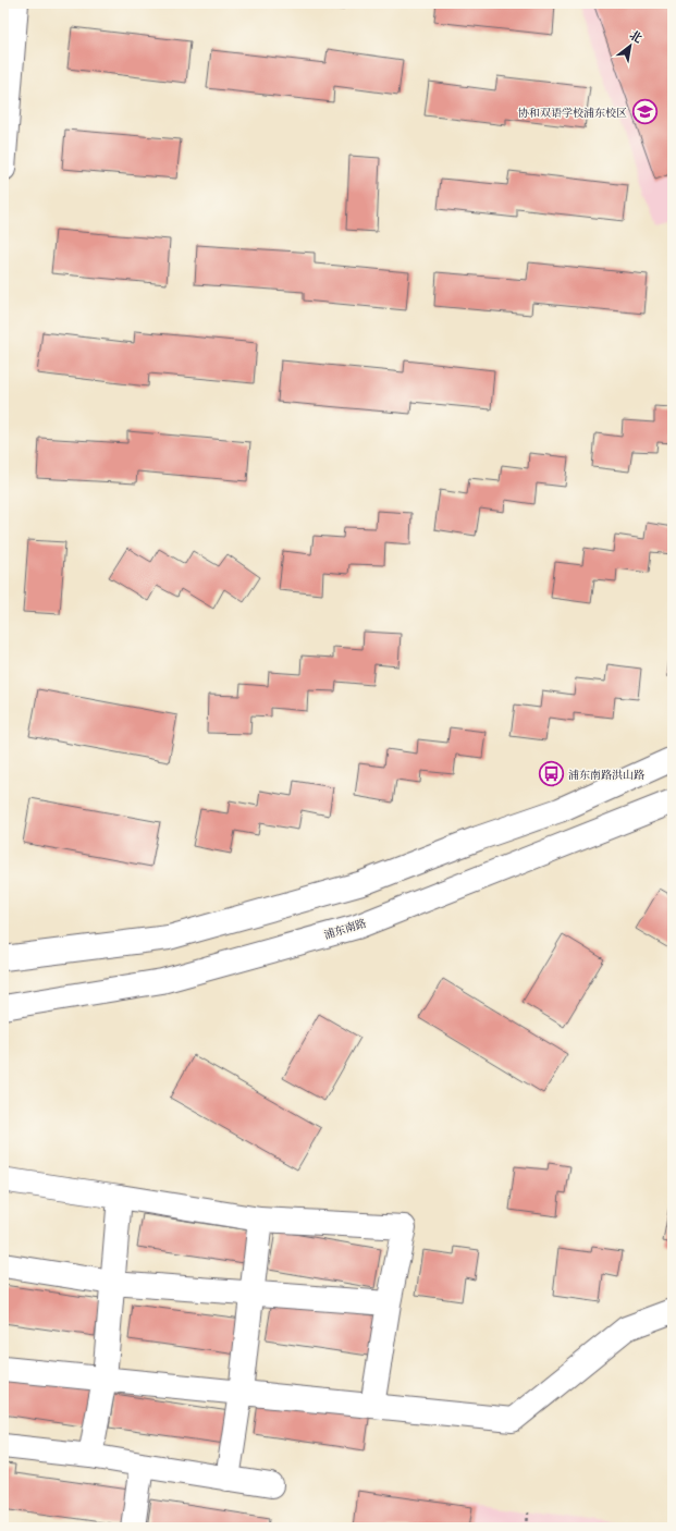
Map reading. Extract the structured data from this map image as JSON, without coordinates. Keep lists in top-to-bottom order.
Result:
{
  "streets": {
    "main road": ["浦东南路"]
  },
  "places": {
    "school or university": ["协和双语学校浦东校区"],
    "bus stop": ["浦东南路洪山路"]
  },
  "north": "top right"
}
